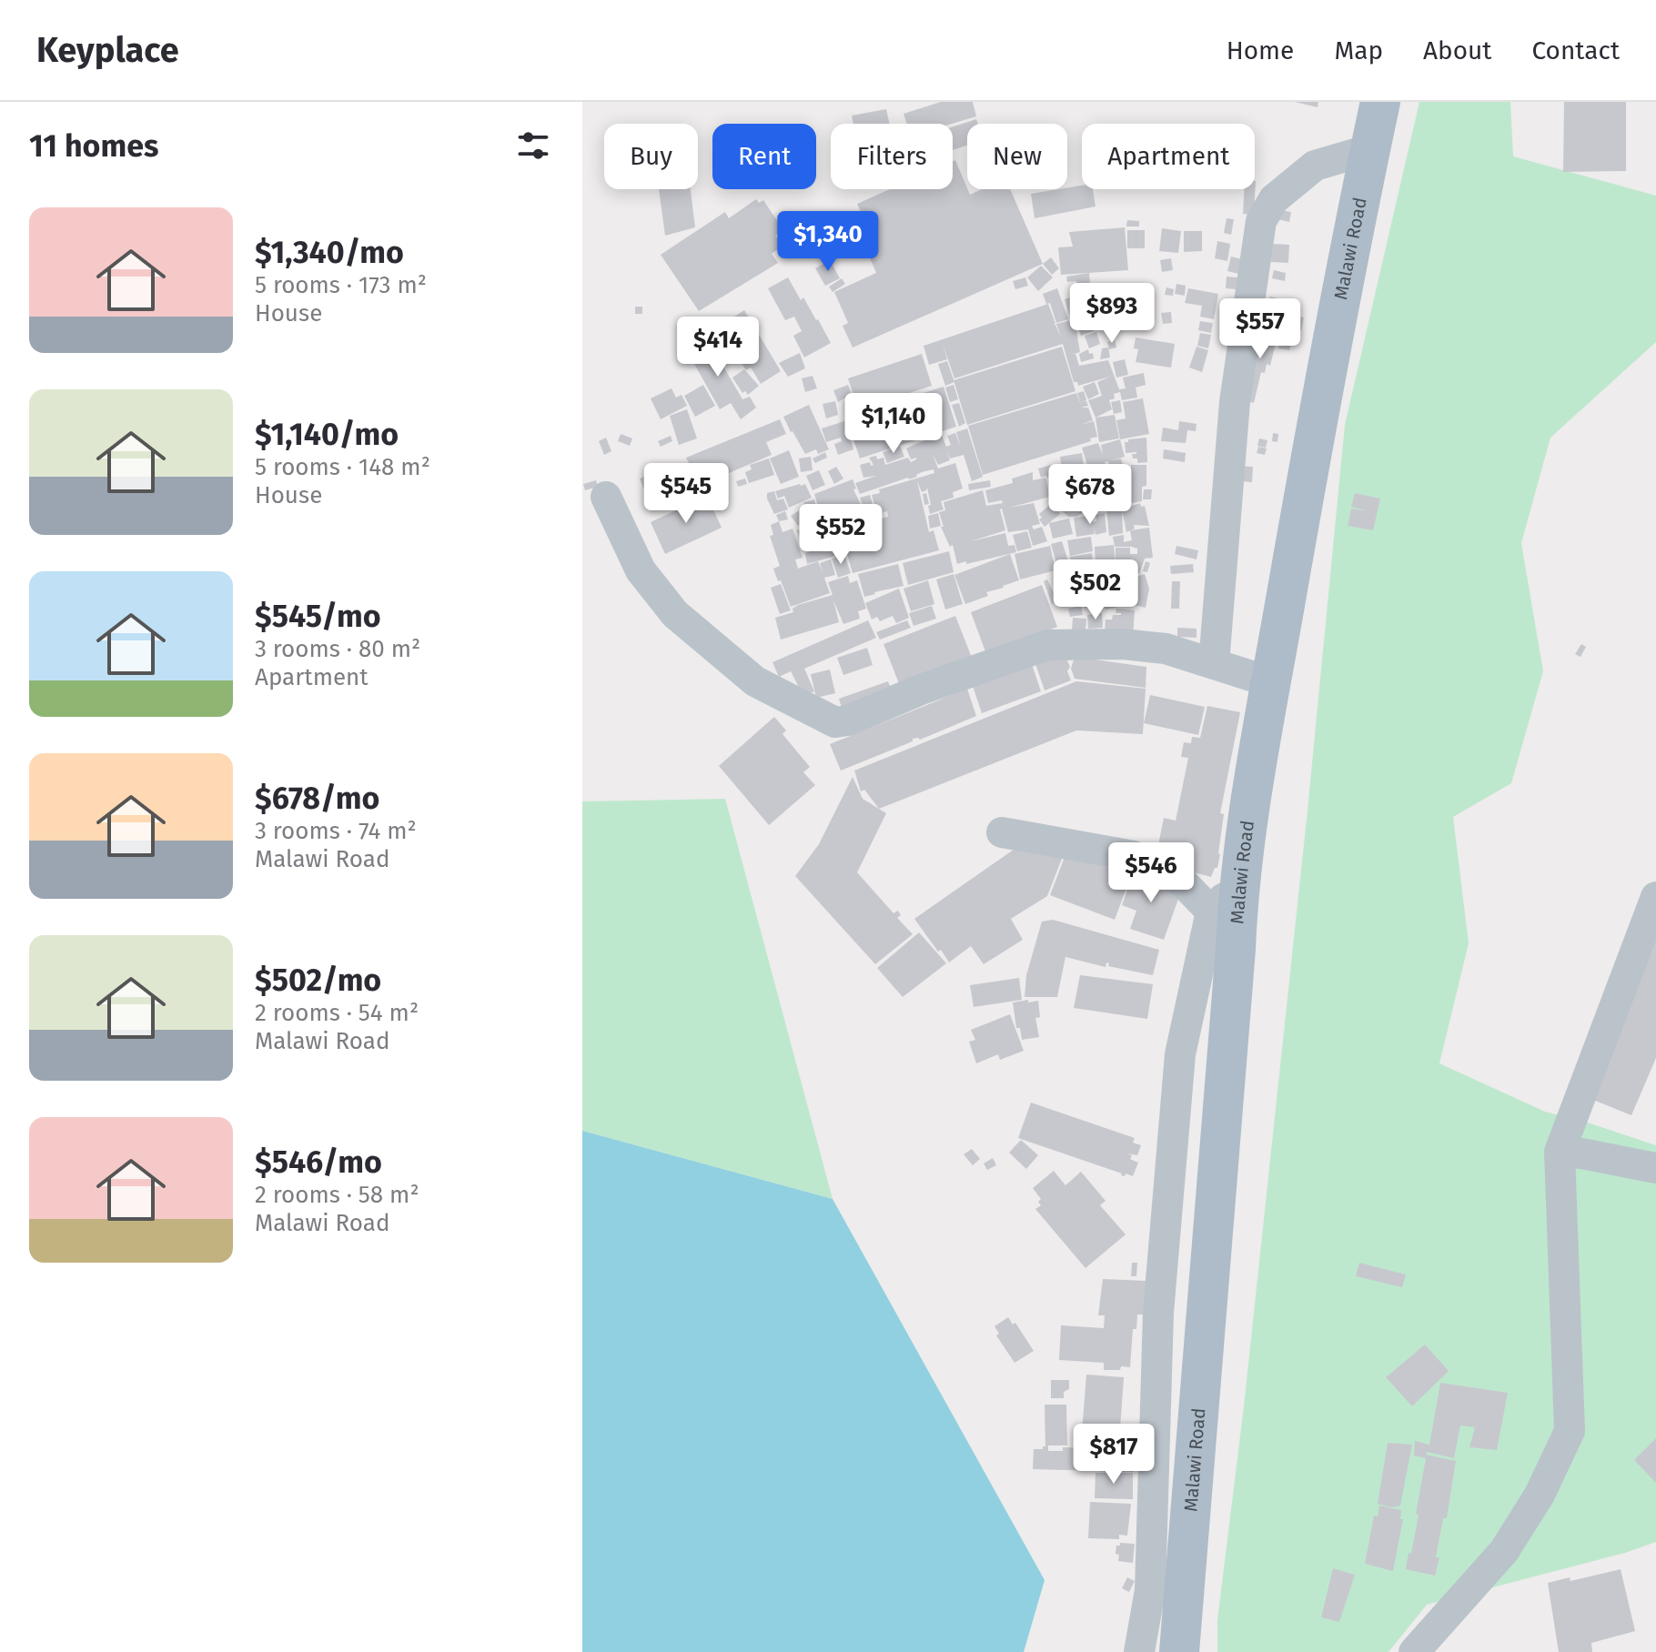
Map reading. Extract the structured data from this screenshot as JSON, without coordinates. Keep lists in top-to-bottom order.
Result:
{
  "streets": {
    "main road": ["Malawi Road"]
  },
  "page": {
    "header": "Keyplace",
    "nav": [
      "Home",
      "Map",
      "About",
      "Contact"
    ],
    "heading": "11 homes",
    "chip": [
      "Buy",
      "Rent",
      "Filters",
      "New",
      "Apartment"
    ],
    "list": [
      {
        "name": "$1,340/mo",
        "note": "5 rooms · 173 m² · House"
      },
      {
        "name": "$1,140/mo",
        "note": "5 rooms · 148 m² · House"
      },
      {
        "name": "$545/mo",
        "note": "3 rooms · 80 m² · Apartment"
      },
      {
        "name": "$678/mo",
        "note": "3 rooms · 74 m² · Malawi Road"
      },
      {
        "name": "$502/mo",
        "note": "2 rooms · 54 m² · Malawi Road"
      },
      {
        "name": "$546/mo",
        "note": "2 rooms · 58 m² · Malawi Road"
      }
    ],
    "price": [
      "$1,340",
      "$893",
      "$557",
      "$414",
      "$1,140",
      "$545",
      "$678",
      "$552",
      "$502",
      "$546",
      "$817"
    ]
  }
}
